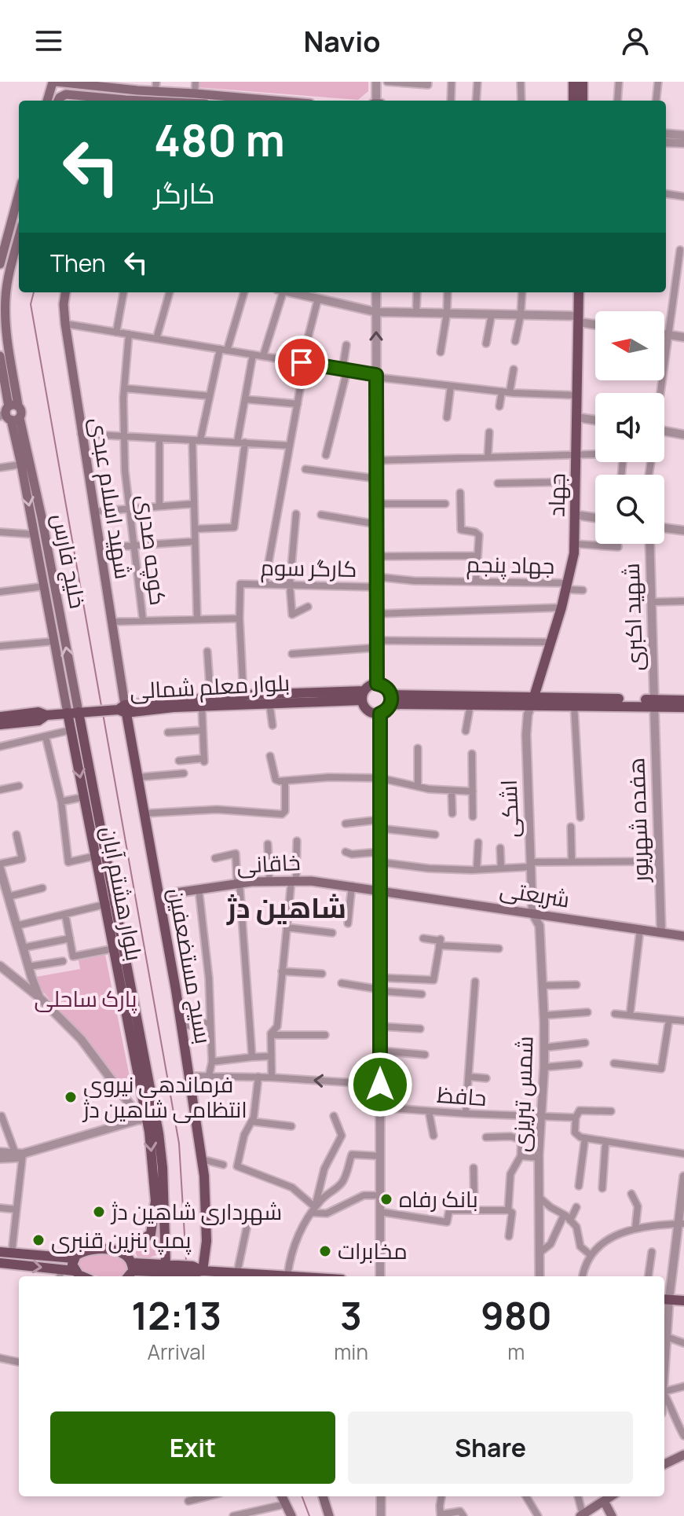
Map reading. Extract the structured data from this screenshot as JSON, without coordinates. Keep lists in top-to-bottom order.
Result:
{
  "streets": {
    "main road": [
      "جهاد",
      "شهید اسلام عبدی",
      "خلیج فارس",
      "بلوار معلم شمالی",
      "خاقانی",
      "بلوار هشتم آبان",
      "شریعتی",
      "بسیج مستضعفین"
    ],
    "street": [
      "کوچه صدری",
      "جهاد پنجم",
      "کارگر سوم",
      "شهید اکبری",
      "اشکی",
      "هفده شهریور",
      "شمس تبریزی",
      "حافظ"
    ]
  },
  "crossings": [
    ["جهاد", "جهاد پنجم"],
    ["جهاد", "اشکی"],
    ["شهید اسلام عبدی", "بلوار معلم شمالی"],
    ["شهید اسلام عبدی", "بسیج مستضعفین"],
    ["خلیج فارس", "بلوار هشتم آبان"],
    ["شهید اکبری", "هفده شهریور"],
    ["بلوار معلم شمالی", "بسیج مستضعفین"],
    ["اشکی", "شریعتی"],
    ["اشکی", "شمس تبریزی"],
    ["هفده شهریور", "شریعتی"],
    ["خاقانی", "شریعتی"],
    ["خاقانی", "بسیج مستضعفین"],
    ["شریعتی", "شمس تبریزی"],
    ["شمس تبریزی", "حافظ"]
  ],
  "districts": ["شاهین دژ"],
  "parks": ["پارک ساحلی"],
  "places": [
    "فرماندهی نیروی انتظامی شاهین دژ",
    "بانک رفاه",
    "شهرداری شاهین دژ",
    "پمپ بنزین قنبری",
    "مخابرات"
  ],
  "north": "left",
  "page": {
    "header": "Navio",
    "turn": ["480 m", "کارگر"],
    "then": "Then",
    "eta": [
      "12:13",
      "Arrival",
      "3",
      "min",
      "980",
      "m"
    ],
    "buttons": ["Exit", "Share"]
  }
}
